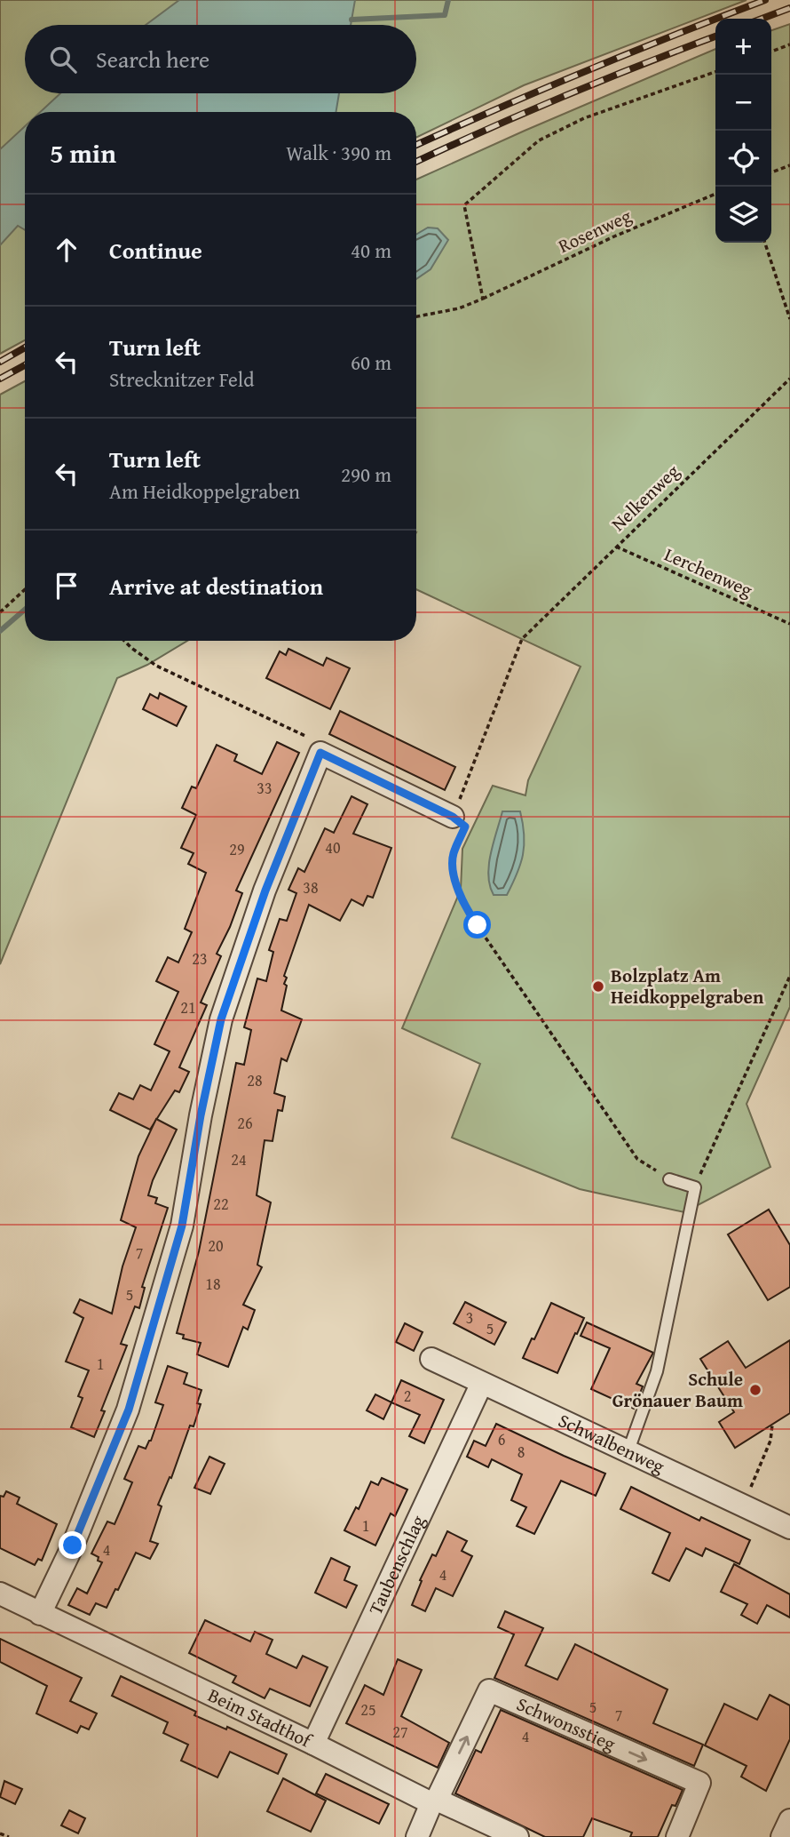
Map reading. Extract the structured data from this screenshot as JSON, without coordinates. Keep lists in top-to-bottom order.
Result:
{
  "streets": {
    "street": [
      "Schwalbenweg",
      "Taubenschlag",
      "Beim Stadthof",
      "Schwonsstieg"
    ],
    "path": ["Rosenweg", "Nelkenweg", "Lerchenweg"]
  },
  "crossings": [
    ["Nelkenweg", "Lerchenweg"],
    ["Schwalbenweg", "Taubenschlag"],
    ["Taubenschlag", "Beim Stadthof"],
    ["Beim Stadthof", "Schwonsstieg"]
  ],
  "places": ["Bolzplatz Am Heidkoppelgraben", "Schule Grönauer Baum"],
  "house_numbers": [
    "33",
    "40",
    "29",
    "38",
    "23",
    "21",
    "28",
    "26",
    "24",
    "22",
    "20",
    "7",
    "18",
    "5",
    "3",
    "5",
    "1",
    "2",
    "6",
    "8",
    "1",
    "4",
    "4",
    "5",
    "25",
    "7",
    "27",
    "4"
  ],
  "page": {
    "map_buttons": ["+", "−"],
    "search": "Search here",
    "heading": ["5 min", "Walk · 390 m"],
    "list": [
      ["Continue", "40 m"],
      ["Turn left", "Strecknitzer Feld", "60 m"],
      ["Turn left", "Am Heidkoppelgraben", "290 m"],
      "Arrive at destination"
    ]
  }
}
